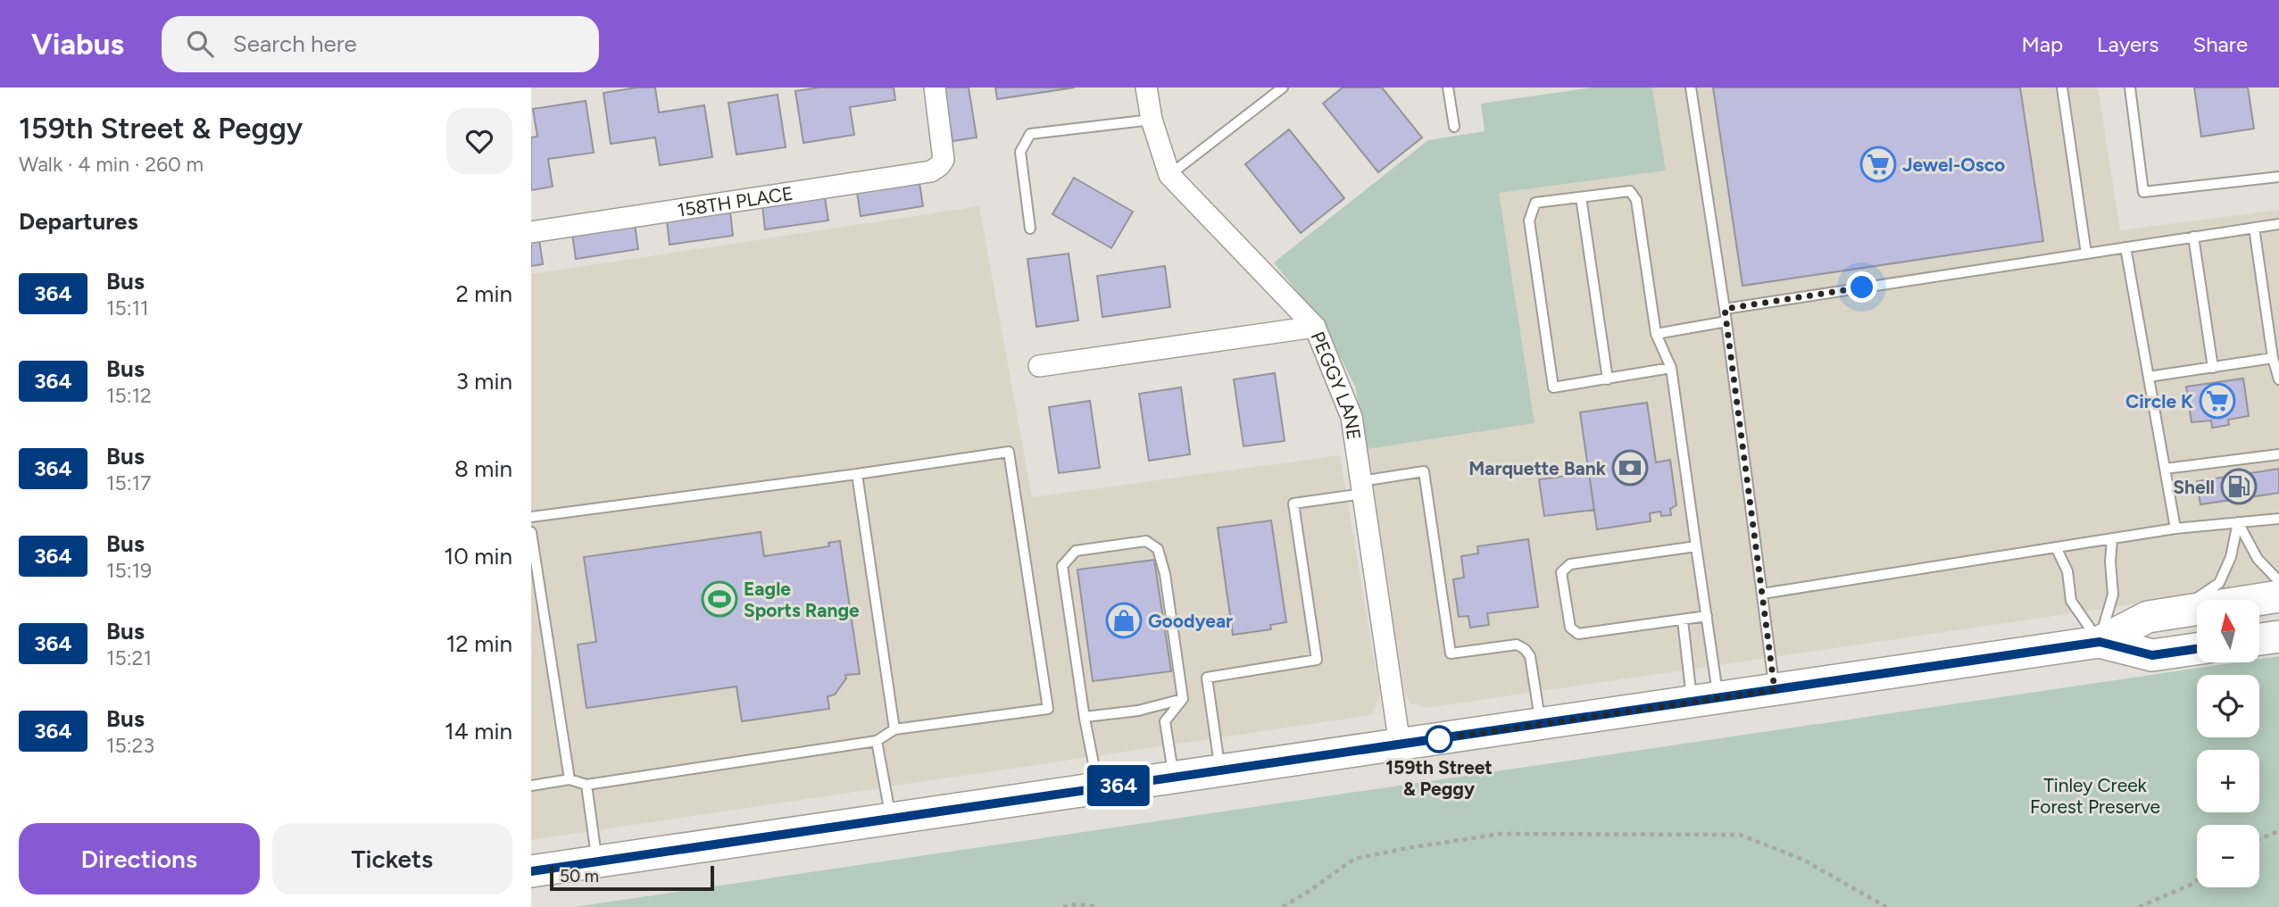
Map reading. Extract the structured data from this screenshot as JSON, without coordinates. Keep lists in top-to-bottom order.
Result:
{
  "streets": {
    "street": ["158TH PLACE", "PEGGY LANE"]
  },
  "parks": ["Tinley Creek Forest Preserve"],
  "places": {
    "supermarket": ["Jewel-Osco", "Circle K"],
    "bank": ["Marquette Bank"],
    "fuel station": ["Shell"],
    "sports": ["Eagle Sports Range"],
    "shop": ["Goodyear"],
    "other": ["159th Street & Peggy"]
  },
  "lines": ["bus line 364"],
  "scale_bar": "50 m",
  "north": "top",
  "page": {
    "header": "Viabus",
    "search": "Search here",
    "nav": ["Map", "Layers", "Share"],
    "heading": [
      ["159th Street & Peggy", "Walk · 4 min · 260 m"],
      "Departures"
    ],
    "on_map": "364",
    "list": [
      {
        "mark": "364",
        "name": "Bus",
        "note": "15:11",
        "value": "2 min"
      },
      {
        "mark": "364",
        "name": "Bus",
        "note": "15:12",
        "value": "3 min"
      },
      {
        "mark": "364",
        "name": "Bus",
        "note": "15:17",
        "value": "8 min"
      },
      {
        "mark": "364",
        "name": "Bus",
        "note": "15:19",
        "value": "10 min"
      },
      {
        "mark": "364",
        "name": "Bus",
        "note": "15:21",
        "value": "12 min"
      },
      {
        "mark": "364",
        "name": "Bus",
        "note": "15:23",
        "value": "14 min"
      }
    ],
    "map_buttons": ["+", "−"],
    "buttons": ["Directions", "Tickets"],
    "scale": "50 m"
  }
}
